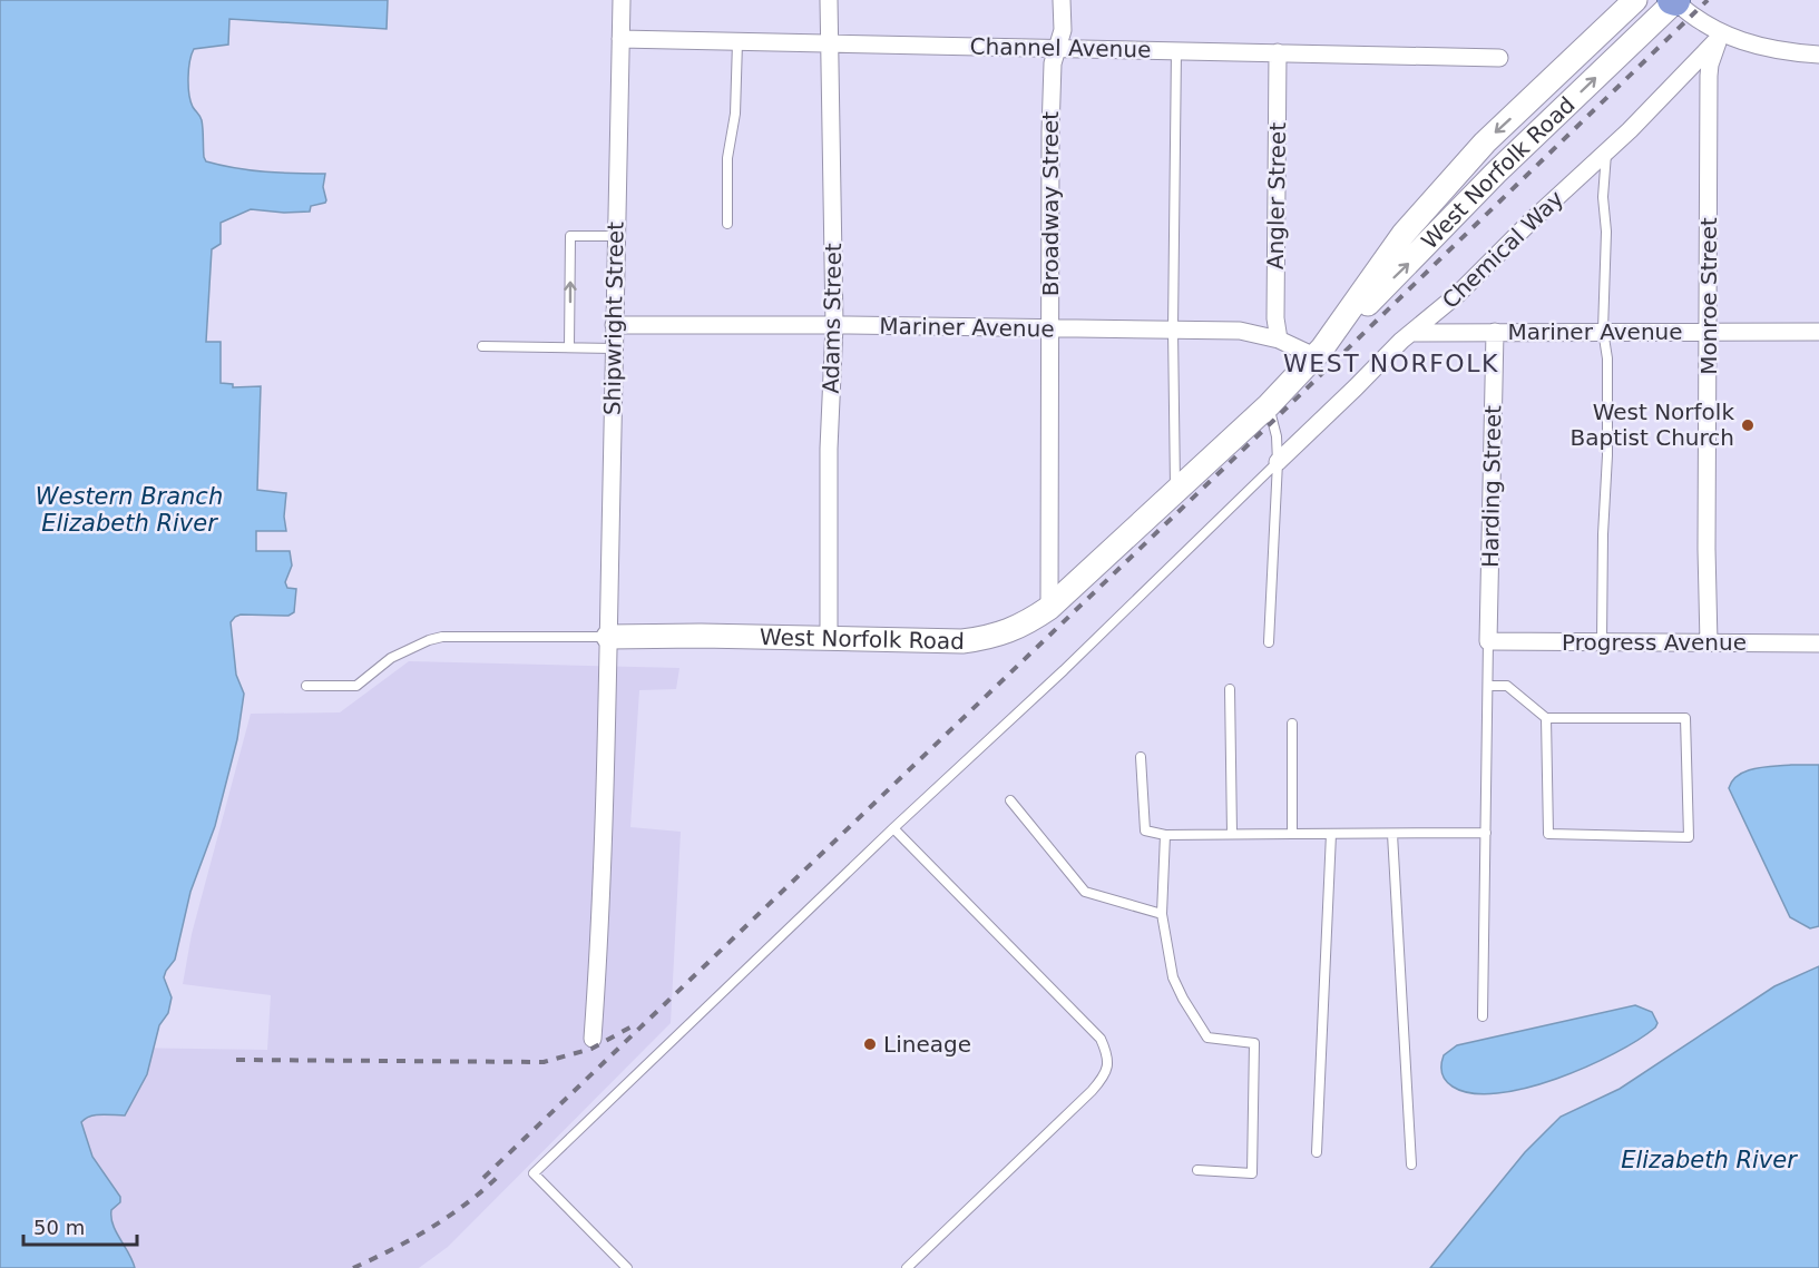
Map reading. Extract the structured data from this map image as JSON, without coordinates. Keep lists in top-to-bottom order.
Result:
{
  "streets": {
    "street": [
      "Channel Avenue",
      "West Norfolk Road",
      "Angler Street",
      "Broadway Street",
      "Chemical Way",
      "Monroe Street",
      "Shipwright Street",
      "Adams Street",
      "Mariner Avenue",
      "Harding Street",
      "Progress Avenue"
    ]
  },
  "crossings": [
    ["Channel Avenue", "Angler Street"],
    ["Channel Avenue", "Broadway Street"],
    ["Channel Avenue", "Shipwright Street"],
    ["Channel Avenue", "Adams Street"],
    ["West Norfolk Road", "Broadway Street"],
    ["West Norfolk Road", "Shipwright Street"],
    ["West Norfolk Road", "Adams Street"],
    ["West Norfolk Road", "Mariner Avenue"],
    ["Angler Street", "Mariner Avenue"],
    ["Broadway Street", "Mariner Avenue"],
    ["Chemical Way", "Monroe Street"],
    ["Chemical Way", "Mariner Avenue"],
    ["Monroe Street", "Mariner Avenue"],
    ["Monroe Street", "Progress Avenue"],
    ["Shipwright Street", "Mariner Avenue"],
    ["Adams Street", "Mariner Avenue"],
    ["Mariner Avenue", "Harding Street"],
    ["Harding Street", "Progress Avenue"]
  ],
  "districts": ["WEST NORFOLK"],
  "water": ["Western Branch Elizabeth River", "Elizabeth River"],
  "places": ["West Norfolk Baptist Church", "Lineage"],
  "scale_bar": "50 m"
}
